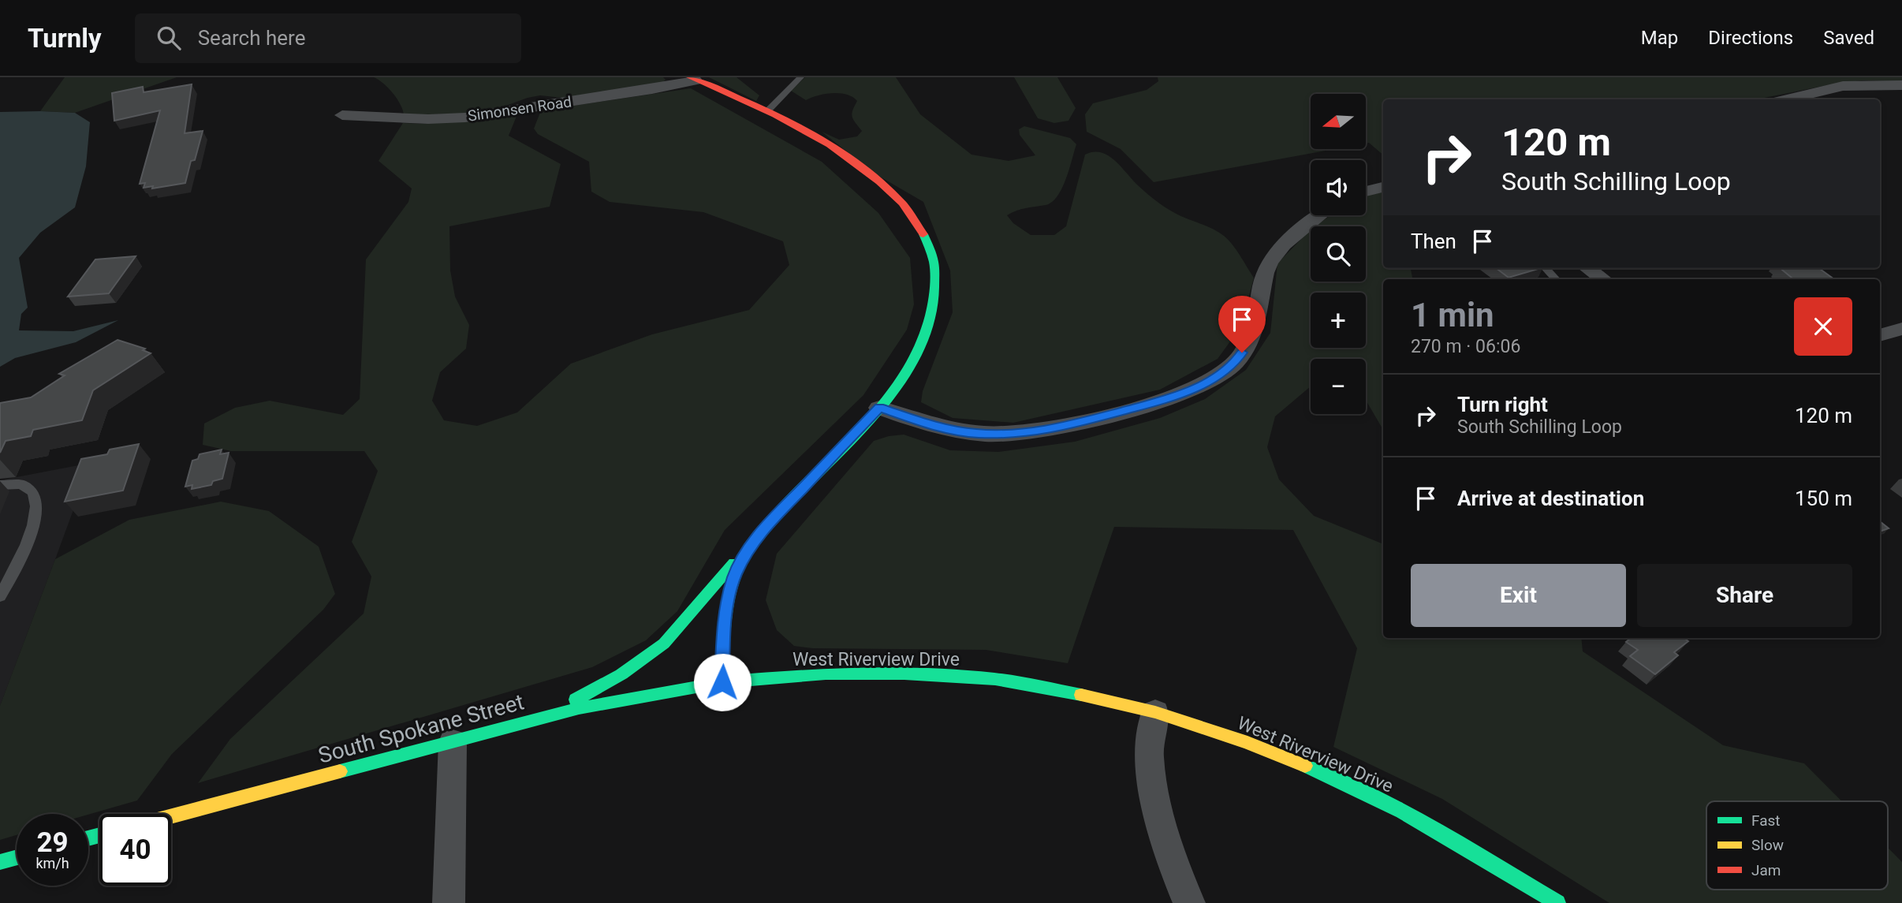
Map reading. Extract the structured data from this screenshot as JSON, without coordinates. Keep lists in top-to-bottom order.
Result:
{
  "streets": {
    "street": ["Simonsen Road", "West Riverview Drive", "South Spokane Street"]
  },
  "crossings": [
    ["West Riverview Drive", "South Spokane Street"]
  ],
  "legend": ["Fast", "Slow", "Jam"],
  "north": "left",
  "page": {
    "header": "Turnly",
    "search": "Search here",
    "nav": ["Map", "Directions", "Saved"],
    "map_buttons": ["+", "−"],
    "turn": ["120 m", "South Schilling Loop"],
    "then": "Then",
    "heading": ["1 min", "270 m · 06:06"],
    "list": [
      {
        "name": "Turn right",
        "note": "South Schilling Loop",
        "value": "120 m"
      },
      {
        "name": "Arrive at destination",
        "value": "150 m"
      }
    ],
    "buttons": ["Exit", "Share"],
    "speed": "29 km/h",
    "limit": "40"
  }
}
